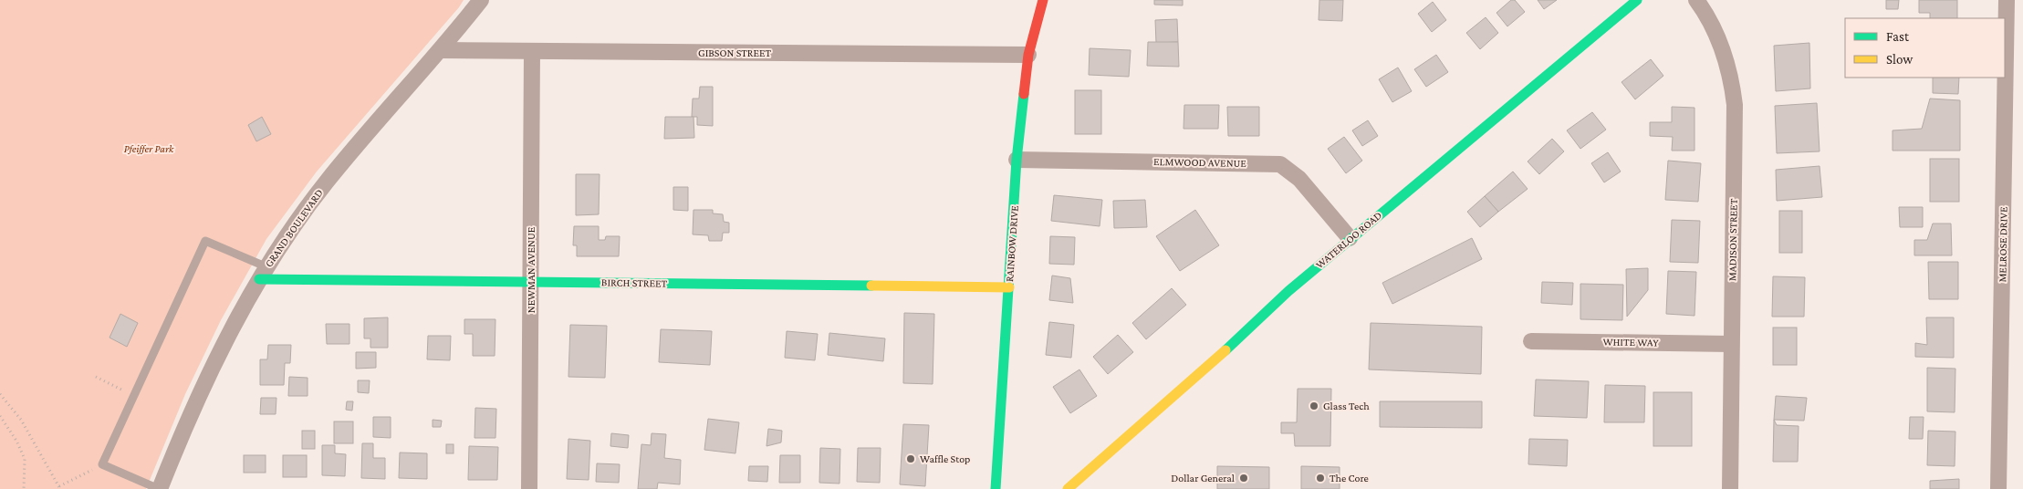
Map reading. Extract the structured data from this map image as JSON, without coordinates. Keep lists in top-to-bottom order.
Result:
{
  "streets": {
    "main road": ["WATERLOO ROAD", "RAINBOW DRIVE", "BIRCH STREET"],
    "street": [
      "GIBSON STREET",
      "ELMWOOD AVENUE",
      "GRAND BOULEVARD",
      "MADISON STREET",
      "MELROSE DRIVE",
      "NEWMAN AVENUE",
      "WHITE WAY"
    ]
  },
  "crossings": [
    ["GIBSON STREET", "GRAND BOULEVARD"],
    ["GIBSON STREET", "RAINBOW DRIVE"],
    ["GIBSON STREET", "NEWMAN AVENUE"],
    ["ELMWOOD AVENUE", "WATERLOO ROAD"],
    ["ELMWOOD AVENUE", "RAINBOW DRIVE"],
    ["GRAND BOULEVARD", "BIRCH STREET"],
    ["MADISON STREET", "WHITE WAY"],
    ["RAINBOW DRIVE", "BIRCH STREET"],
    ["NEWMAN AVENUE", "BIRCH STREET"]
  ],
  "parks": ["Pfeiffer Park"],
  "places": [
    "Glass Tech",
    "Waffle Stop",
    "Dollar General",
    "The Core"
  ],
  "legend": ["Fast", "Slow"]
}
